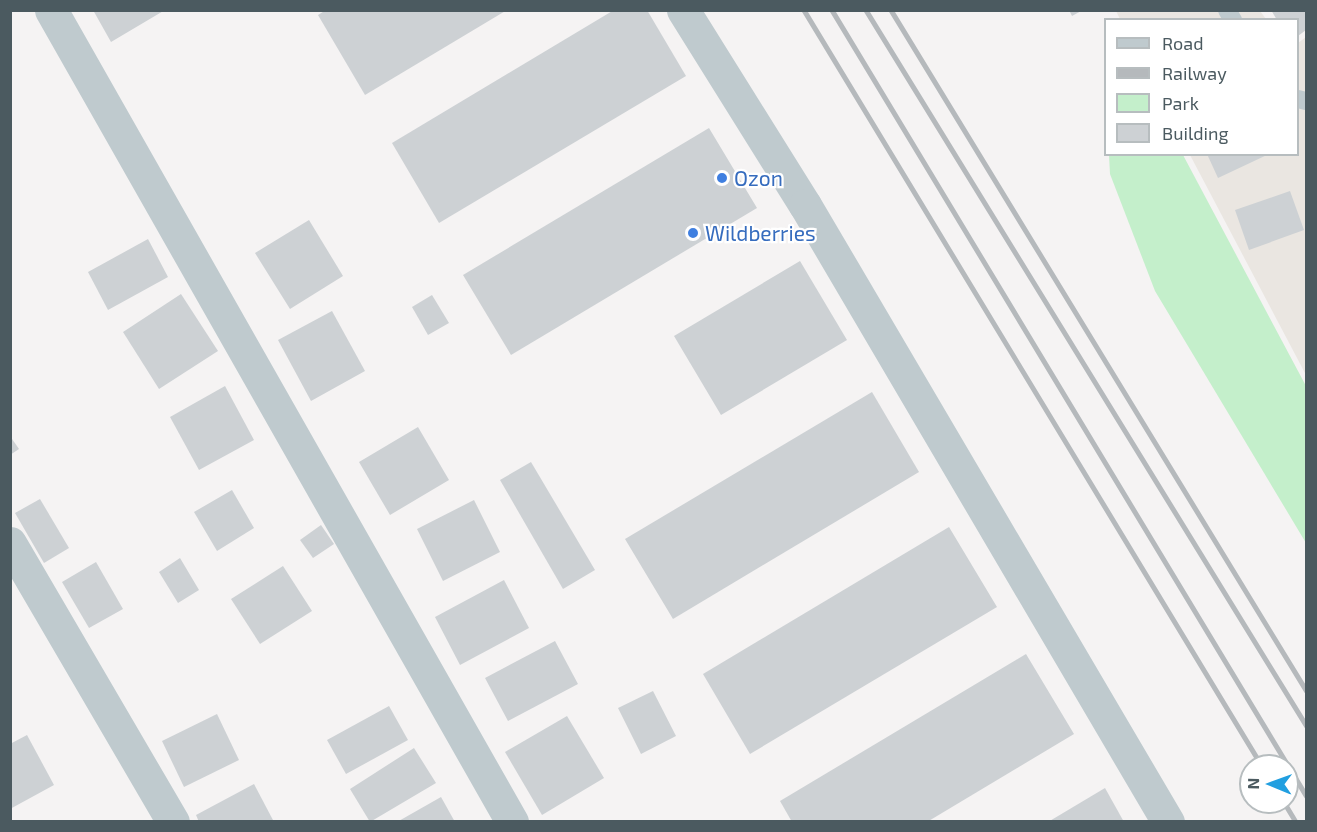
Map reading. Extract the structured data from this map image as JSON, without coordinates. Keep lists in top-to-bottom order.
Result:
{
  "places": ["Ozon", "Wildberries"],
  "legend": [
    "Road",
    "Railway",
    "Park",
    "Building"
  ],
  "north": "left"
}
